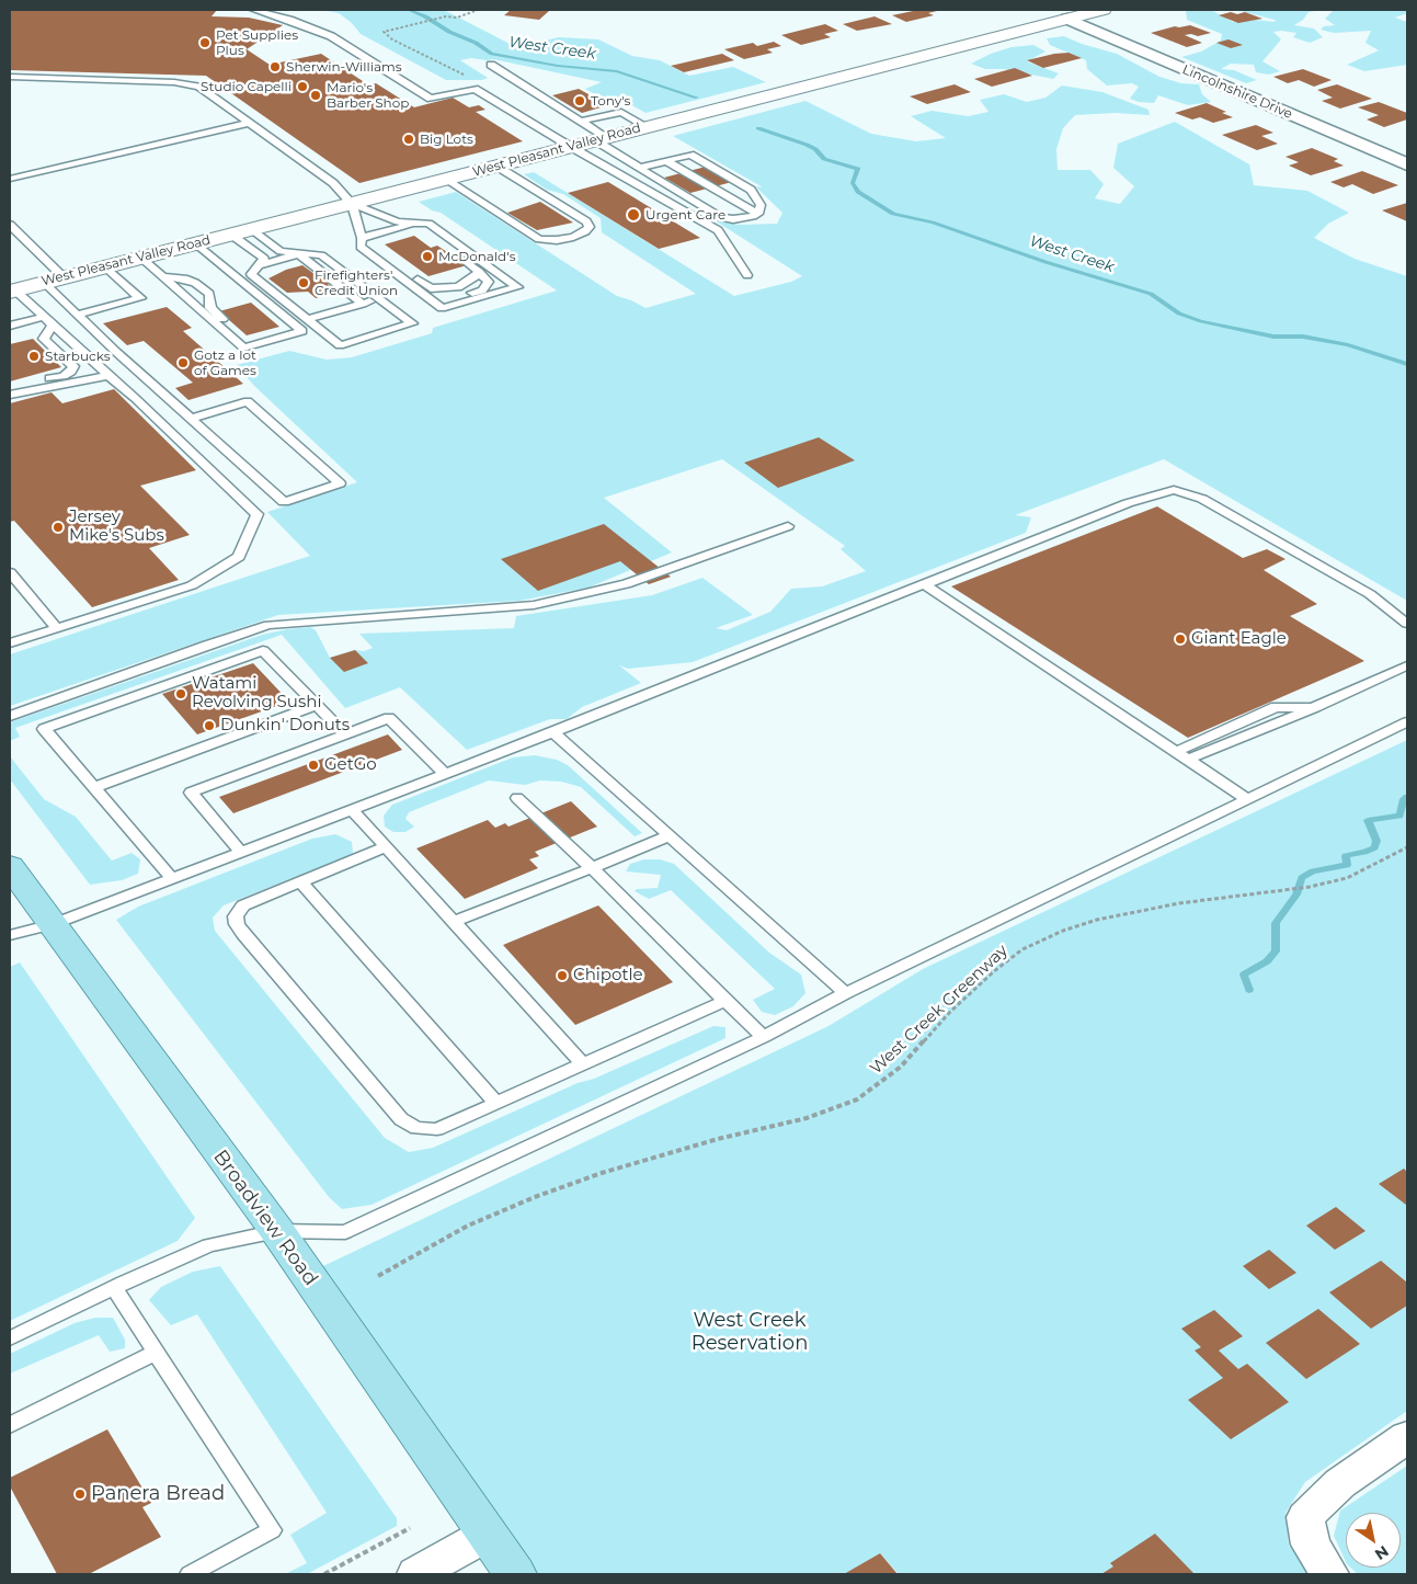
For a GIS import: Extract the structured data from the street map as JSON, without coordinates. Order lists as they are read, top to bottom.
{
  "streets": {
    "main road": ["West Pleasant Valley Road", "Broadview Road"],
    "street": ["Lincolnshire Drive"],
    "path": ["West Creek Greenway"]
  },
  "crossings": [
    ["Lincolnshire Drive", "West Pleasant Valley Road"]
  ],
  "water": ["West Creek"],
  "parks": ["West Creek Reservation"],
  "places": [
    "Pet Supplies Plus",
    "Sherwin-Williams",
    "Studio Capelli",
    "Mario's Barber Shop",
    "Tony's",
    "Big Lots",
    "Urgent Care",
    "McDonald's",
    "Firefighters' Credit Union",
    "Starbucks",
    "Gotz a lot of Games",
    "Jersey Mike's Subs",
    "Giant Eagle",
    "Watami Revolving Sushi",
    "Dunkin' Donuts",
    "GetGo",
    "Chipotle",
    "Panera Bread"
  ],
  "north": "bottom right"
}
